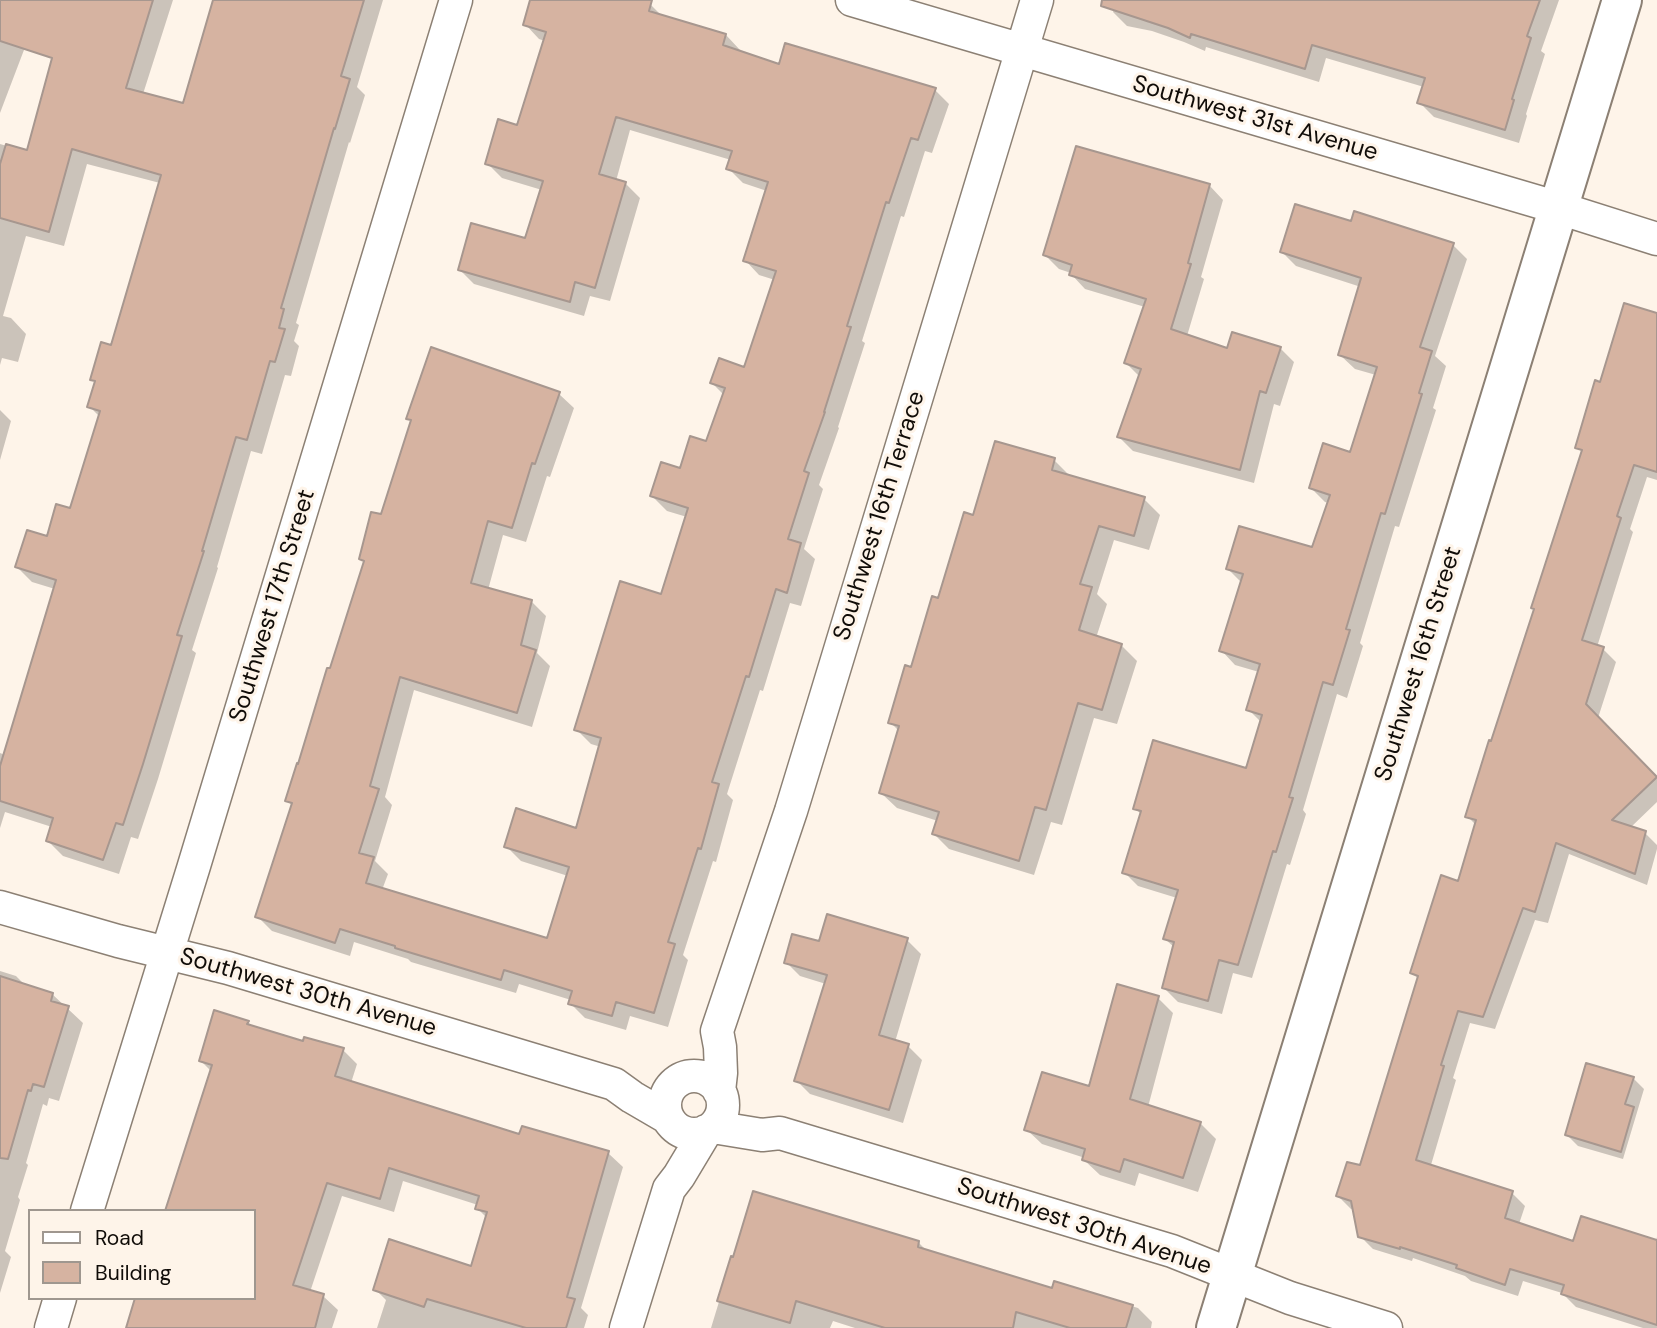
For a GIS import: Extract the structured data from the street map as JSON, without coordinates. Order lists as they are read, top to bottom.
{
  "streets": {
    "street": [
      "Southwest 31st Avenue",
      "Southwest 16th Terrace",
      "Southwest 17th Street",
      "Southwest 16th Street",
      "Southwest 30th Avenue"
    ]
  },
  "crossings": [
    ["Southwest 31st Avenue", "Southwest 16th Terrace"],
    ["Southwest 31st Avenue", "Southwest 16th Street"],
    ["Southwest 16th Terrace", "Southwest 30th Avenue"],
    ["Southwest 17th Street", "Southwest 30th Avenue"],
    ["Southwest 16th Street", "Southwest 30th Avenue"]
  ],
  "legend": ["Road", "Building"]
}
